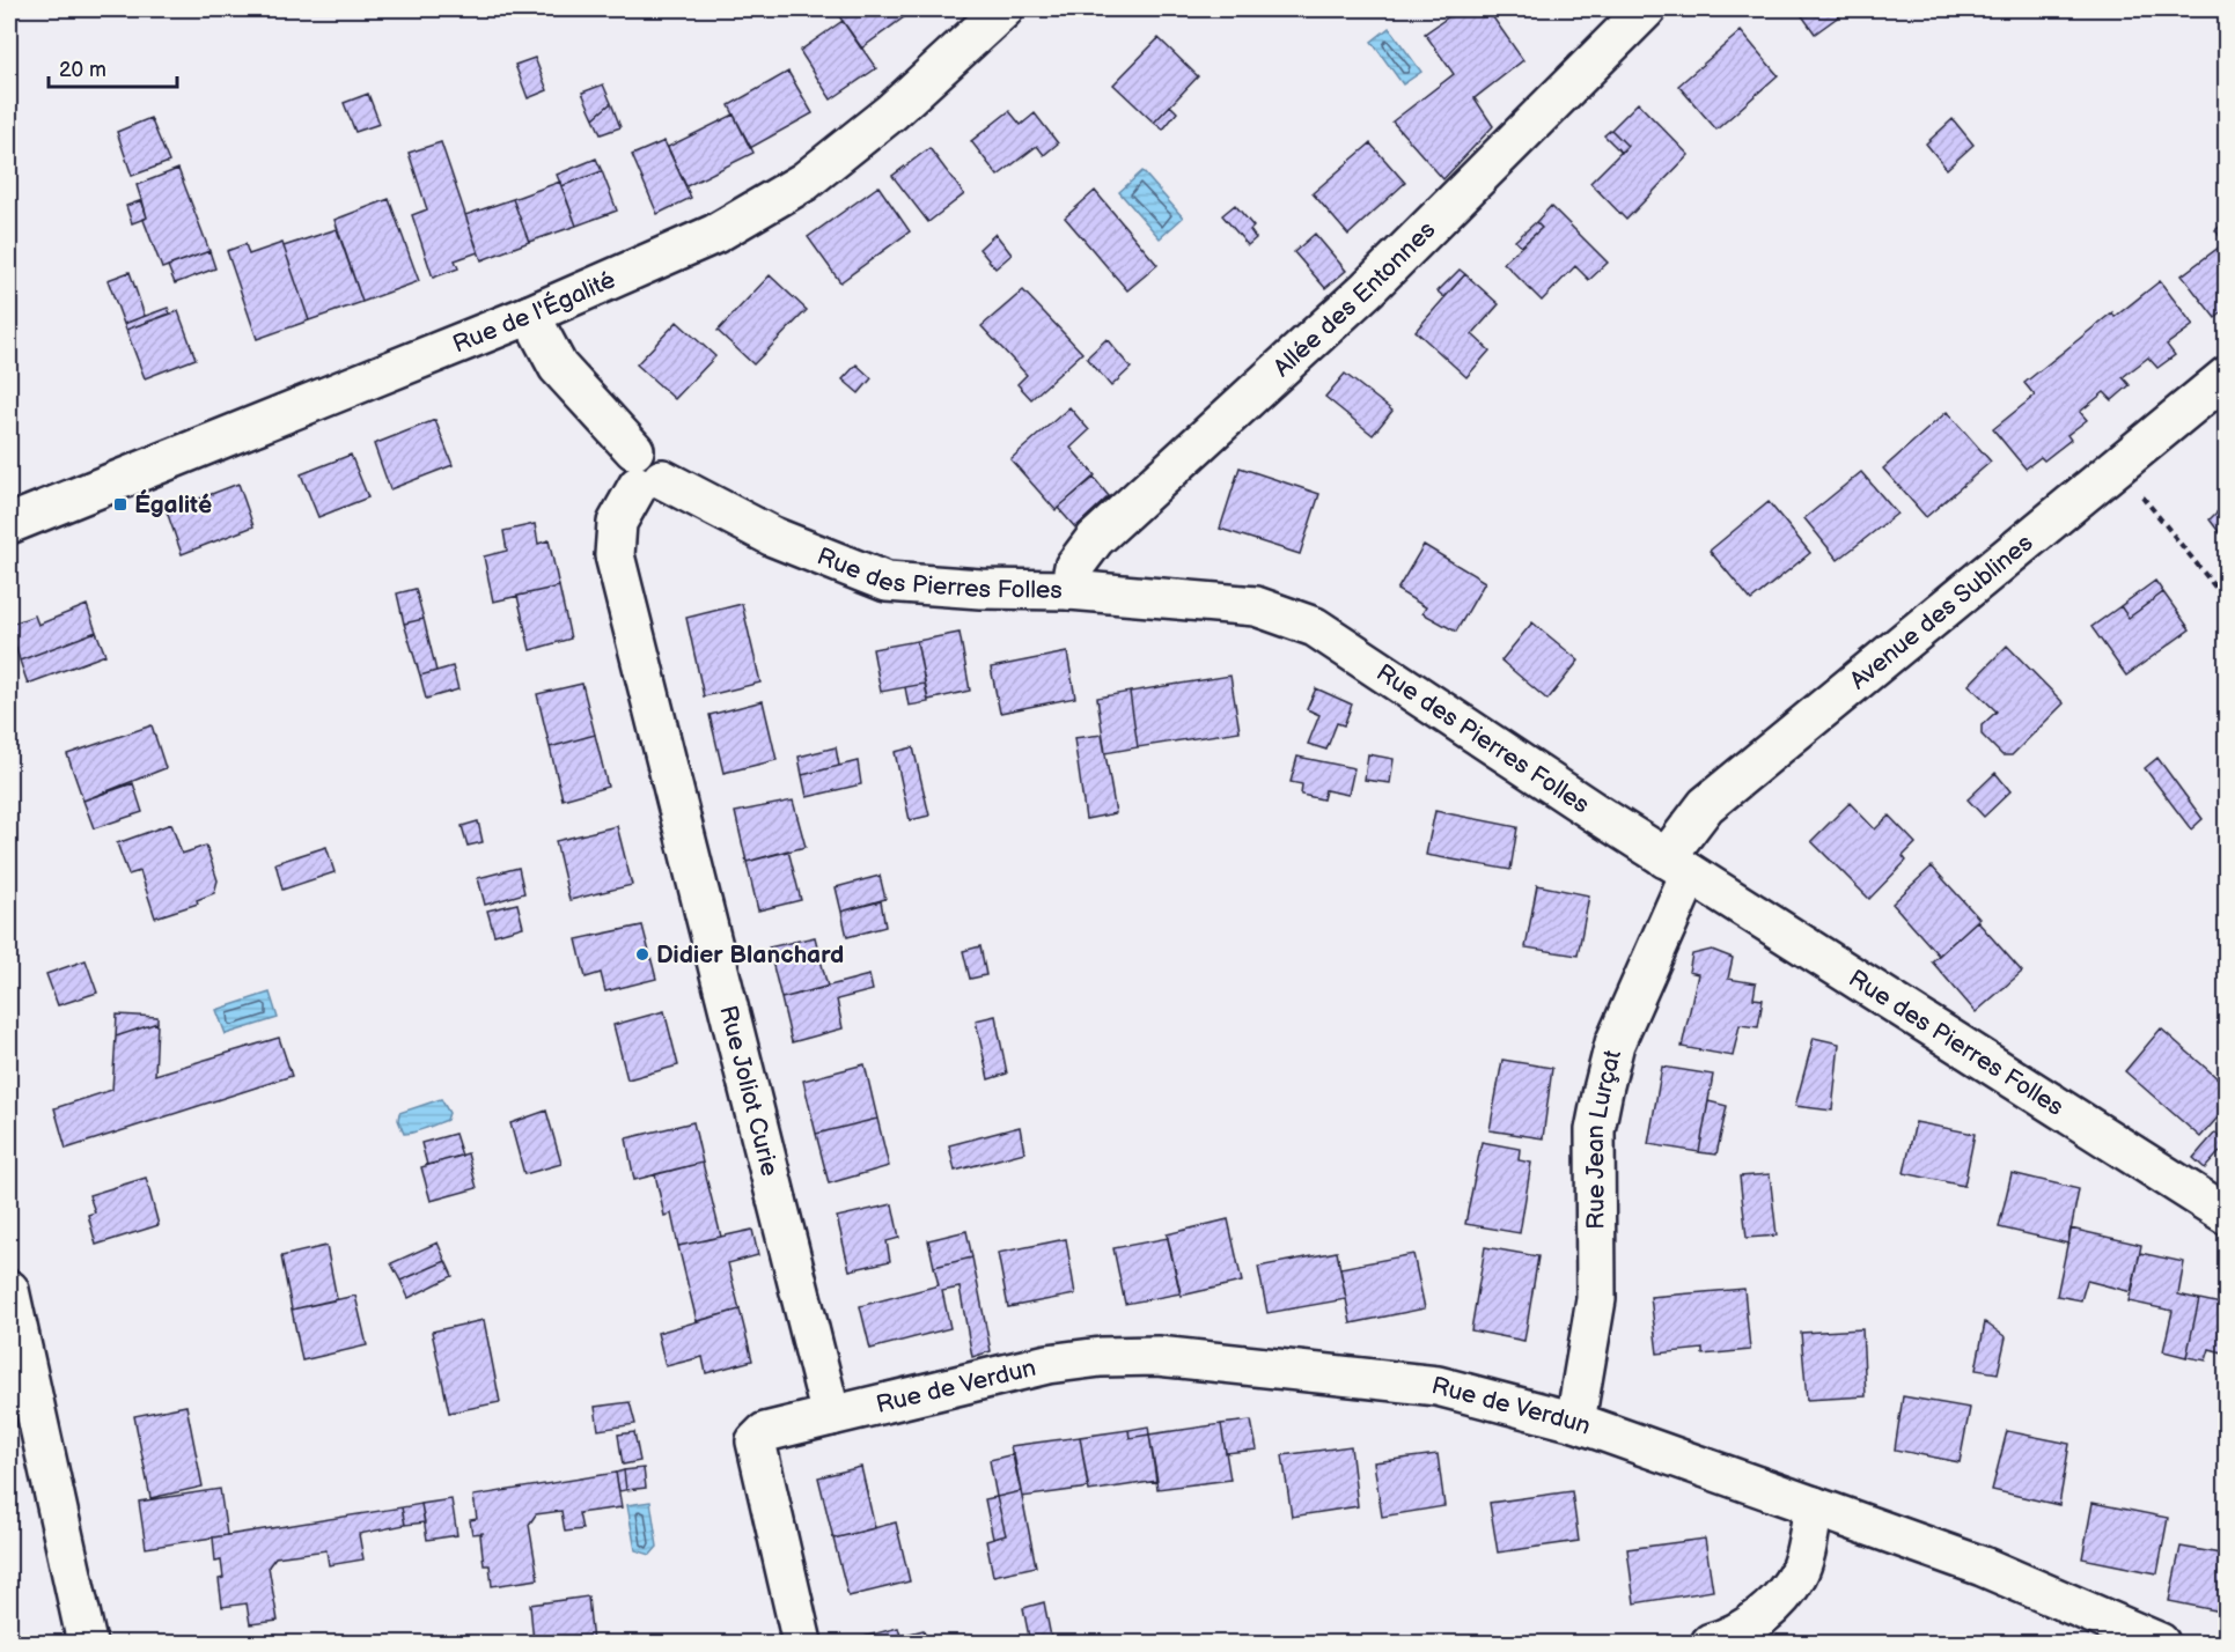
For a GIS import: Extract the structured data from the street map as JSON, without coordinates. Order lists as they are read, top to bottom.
{
  "streets": {
    "street": [
      "Allée des Entonnes",
      "Rue de l'Égalité",
      "Rue des Pierres Folles",
      "Avenue des Sublines",
      "Rue Joliot Curie",
      "Rue Jean Lurçat",
      "Rue de Verdun"
    ]
  },
  "crossings": [
    ["Allée des Entonnes", "Rue des Pierres Folles"],
    ["Rue de l'Égalité", "Rue des Pierres Folles"],
    ["Rue des Pierres Folles", "Avenue des Sublines"],
    ["Rue des Pierres Folles", "Rue Joliot Curie"],
    ["Rue des Pierres Folles", "Rue Jean Lurçat"],
    ["Avenue des Sublines", "Rue Jean Lurçat"],
    ["Rue Joliot Curie", "Rue de Verdun"],
    ["Rue Jean Lurçat", "Rue de Verdun"]
  ],
  "places": {
    "transit": ["Égalité"],
    "other": ["Didier Blanchard"]
  },
  "scale_bar": "20 m"
}
